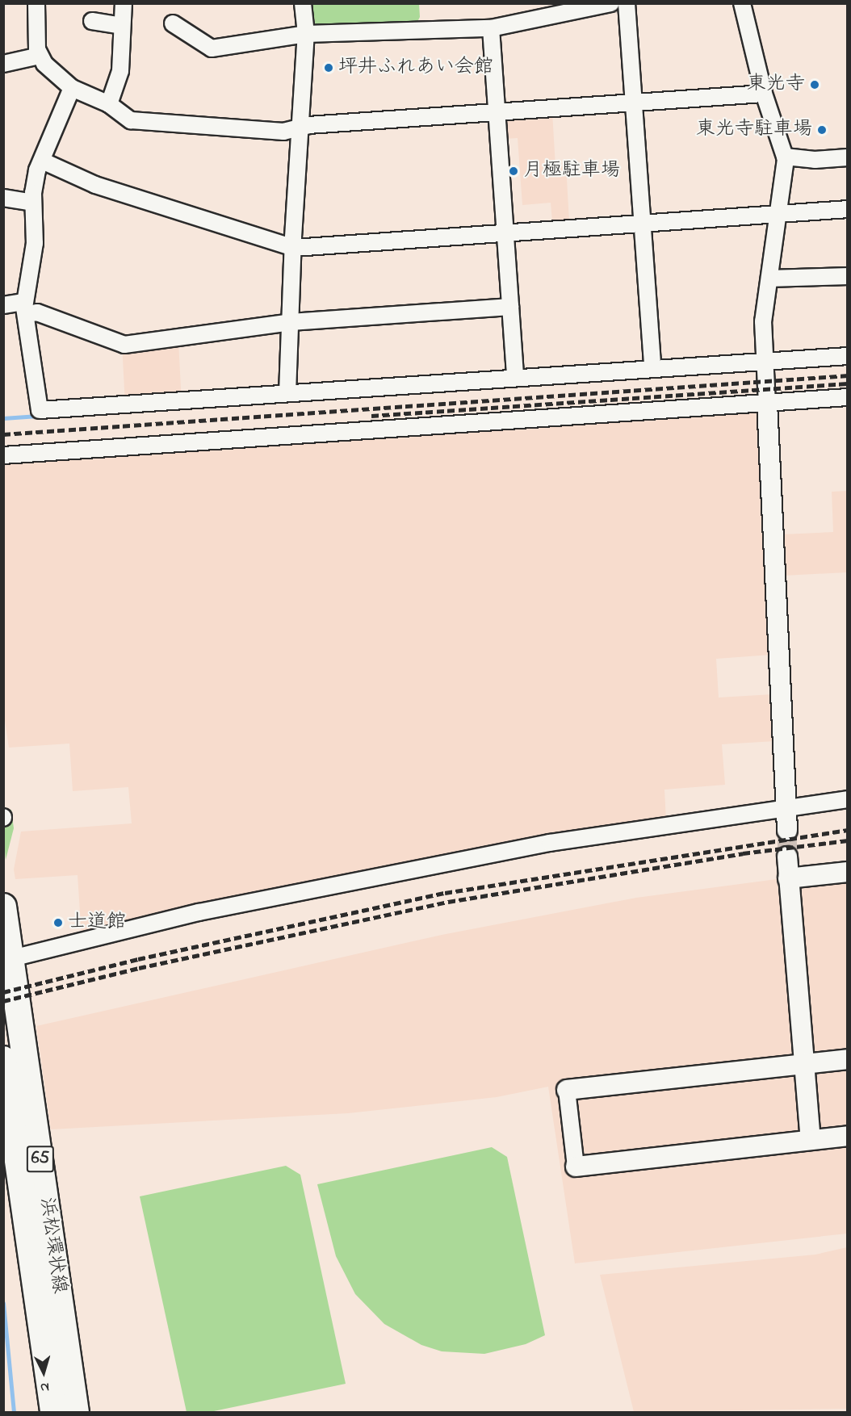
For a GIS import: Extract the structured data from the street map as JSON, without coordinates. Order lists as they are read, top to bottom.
{
  "streets": {
    "main road": ["65", "浜松環状線"]
  },
  "places": [
    "坪井ふれあい会館",
    "東光寺",
    "東光寺駐車場",
    "月極駐車場",
    "士道館"
  ],
  "north": "bottom"
}
